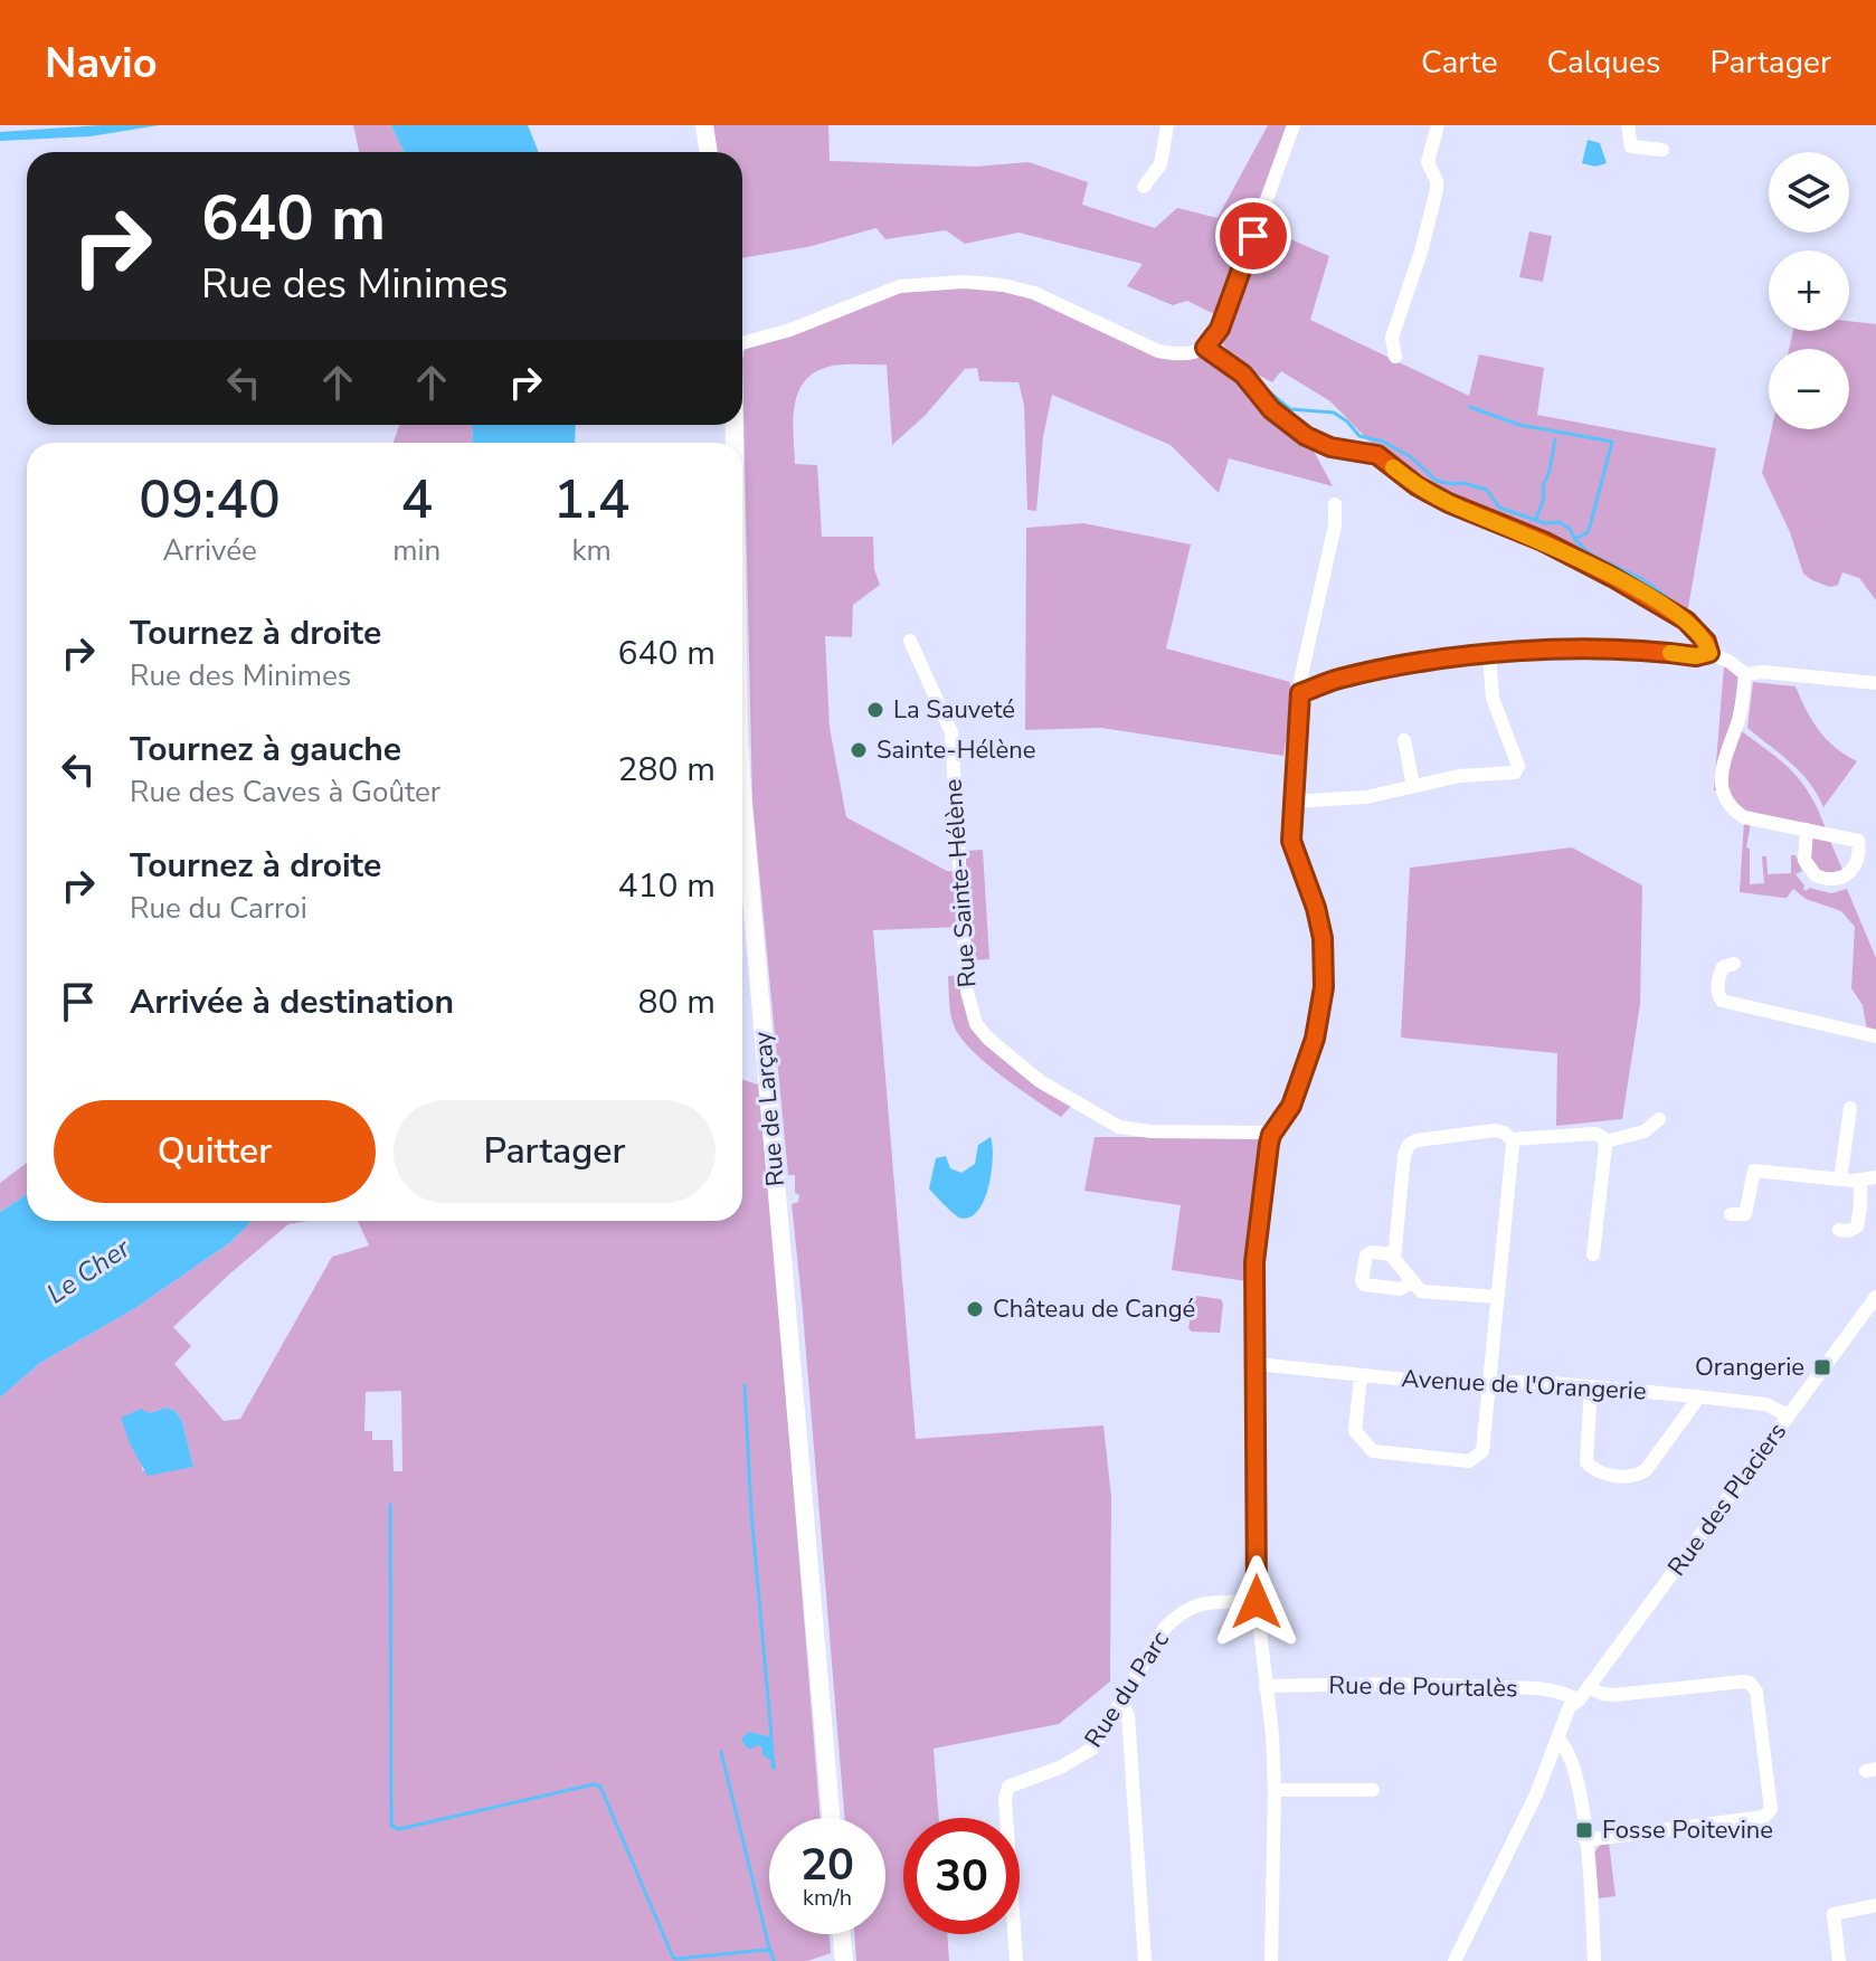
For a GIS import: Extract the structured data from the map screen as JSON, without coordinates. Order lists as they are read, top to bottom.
{
  "streets": {
    "main road": ["Rue de Larçay"],
    "street": [
      "Rue Sainte-Hélène",
      "Avenue de l'Orangerie",
      "Rue des Placiers",
      "Rue de Pourtalès",
      "Rue du Parc"
    ]
  },
  "crossings": [
    ["Avenue de l'Orangerie", "Rue des Placiers"],
    ["Rue des Placiers", "Rue de Pourtalès"]
  ],
  "water": ["Le Cher"],
  "places": {
    "other": ["La Sauveté", "Sainte-Hélène", "Château de Cangé"],
    "transit": ["Orangerie", "Fosse Poitevine"]
  },
  "page": {
    "header": "Navio",
    "nav": ["Carte", "Calques", "Partager"],
    "map_buttons": ["+", "−"],
    "turn": ["640 m", "Rue des Minimes"],
    "eta": [
      "09:40",
      "Arrivée",
      "4",
      "min",
      "1.4",
      "km"
    ],
    "list": [
      {
        "name": "Tournez à droite",
        "note": "Rue des Minimes",
        "value": "640 m"
      },
      {
        "name": "Tournez à gauche",
        "note": "Rue des Caves à Goûter",
        "value": "280 m"
      },
      {
        "name": "Tournez à droite",
        "note": "Rue du Carroi",
        "value": "410 m"
      },
      {
        "name": "Arrivée à destination",
        "value": "80 m"
      }
    ],
    "buttons": ["Quitter", "Partager"],
    "speed": "20 km/h",
    "limit": "30"
  }
}
